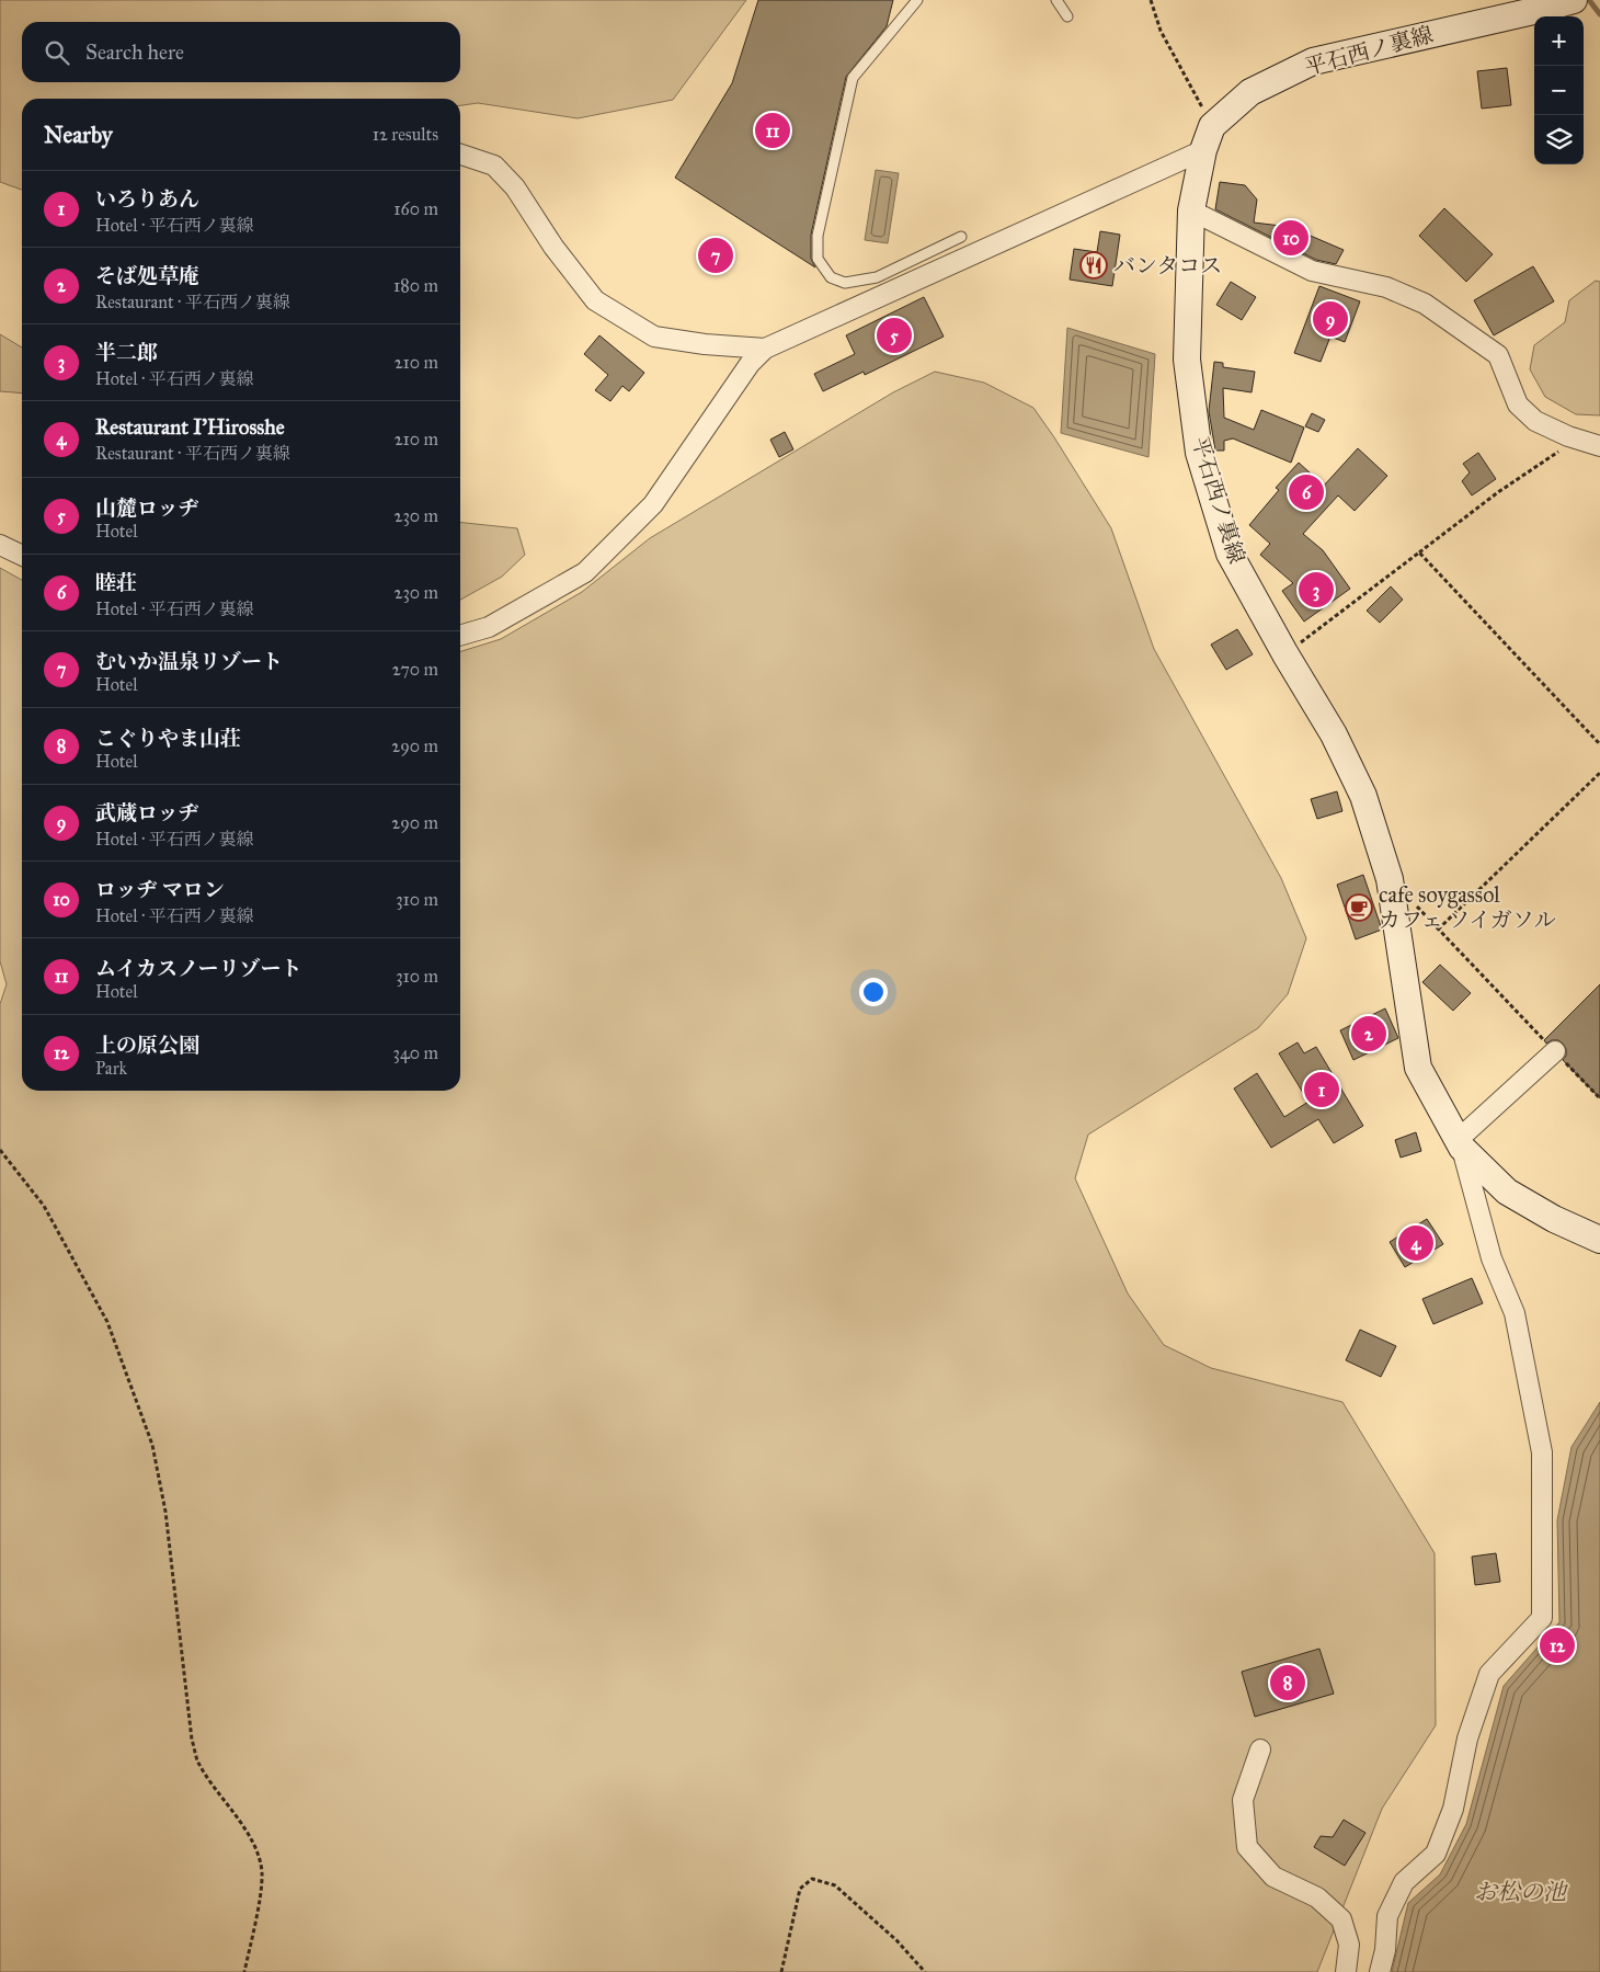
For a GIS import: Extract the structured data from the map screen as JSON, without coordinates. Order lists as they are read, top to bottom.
{
  "streets": {
    "main road": ["平石西ノ裏線"]
  },
  "water": ["お松の池"],
  "places": {
    "restaurant": ["バンタコス"],
    "cafe": ["cafe soygassol カフェ ソイガソル"]
  },
  "page": {
    "map_buttons": ["+", "−"],
    "search": "Search here",
    "heading": ["Nearby", "12 results"],
    "pins": [
      "11",
      "10",
      "7",
      "9",
      "5",
      "6",
      "3",
      "2",
      "1",
      "4",
      "12",
      "8"
    ],
    "list": [
      {
        "mark": "1",
        "name": "いろりあん",
        "note": "Hotel · 平石西ノ裏線",
        "value": "160 m"
      },
      {
        "mark": "2",
        "name": "そば処草庵",
        "note": "Restaurant · 平石西ノ裏線",
        "value": "180 m"
      },
      {
        "mark": "3",
        "name": "半二郎",
        "note": "Hotel · 平石西ノ裏線",
        "value": "210 m"
      },
      {
        "mark": "4",
        "name": "Restaurant I'Hirosshe",
        "note": "Restaurant · 平石西ノ裏線",
        "value": "210 m"
      },
      {
        "mark": "5",
        "name": "山麓ロッヂ",
        "note": "Hotel",
        "value": "230 m"
      },
      {
        "mark": "6",
        "name": "睦荘",
        "note": "Hotel · 平石西ノ裏線",
        "value": "230 m"
      },
      {
        "mark": "7",
        "name": "むいか温泉リゾート",
        "note": "Hotel",
        "value": "270 m"
      },
      {
        "mark": "8",
        "name": "こぐりやま山荘",
        "note": "Hotel",
        "value": "290 m"
      },
      {
        "mark": "9",
        "name": "武蔵ロッヂ",
        "note": "Hotel · 平石西ノ裏線",
        "value": "290 m"
      },
      {
        "mark": "10",
        "name": "ロッヂ マロン",
        "note": "Hotel · 平石西ノ裏線",
        "value": "310 m"
      },
      {
        "mark": "11",
        "name": "ムイカスノーリゾート",
        "note": "Hotel",
        "value": "310 m"
      },
      {
        "mark": "12",
        "name": "上の原公園",
        "note": "Park",
        "value": "340 m"
      }
    ]
  }
}
